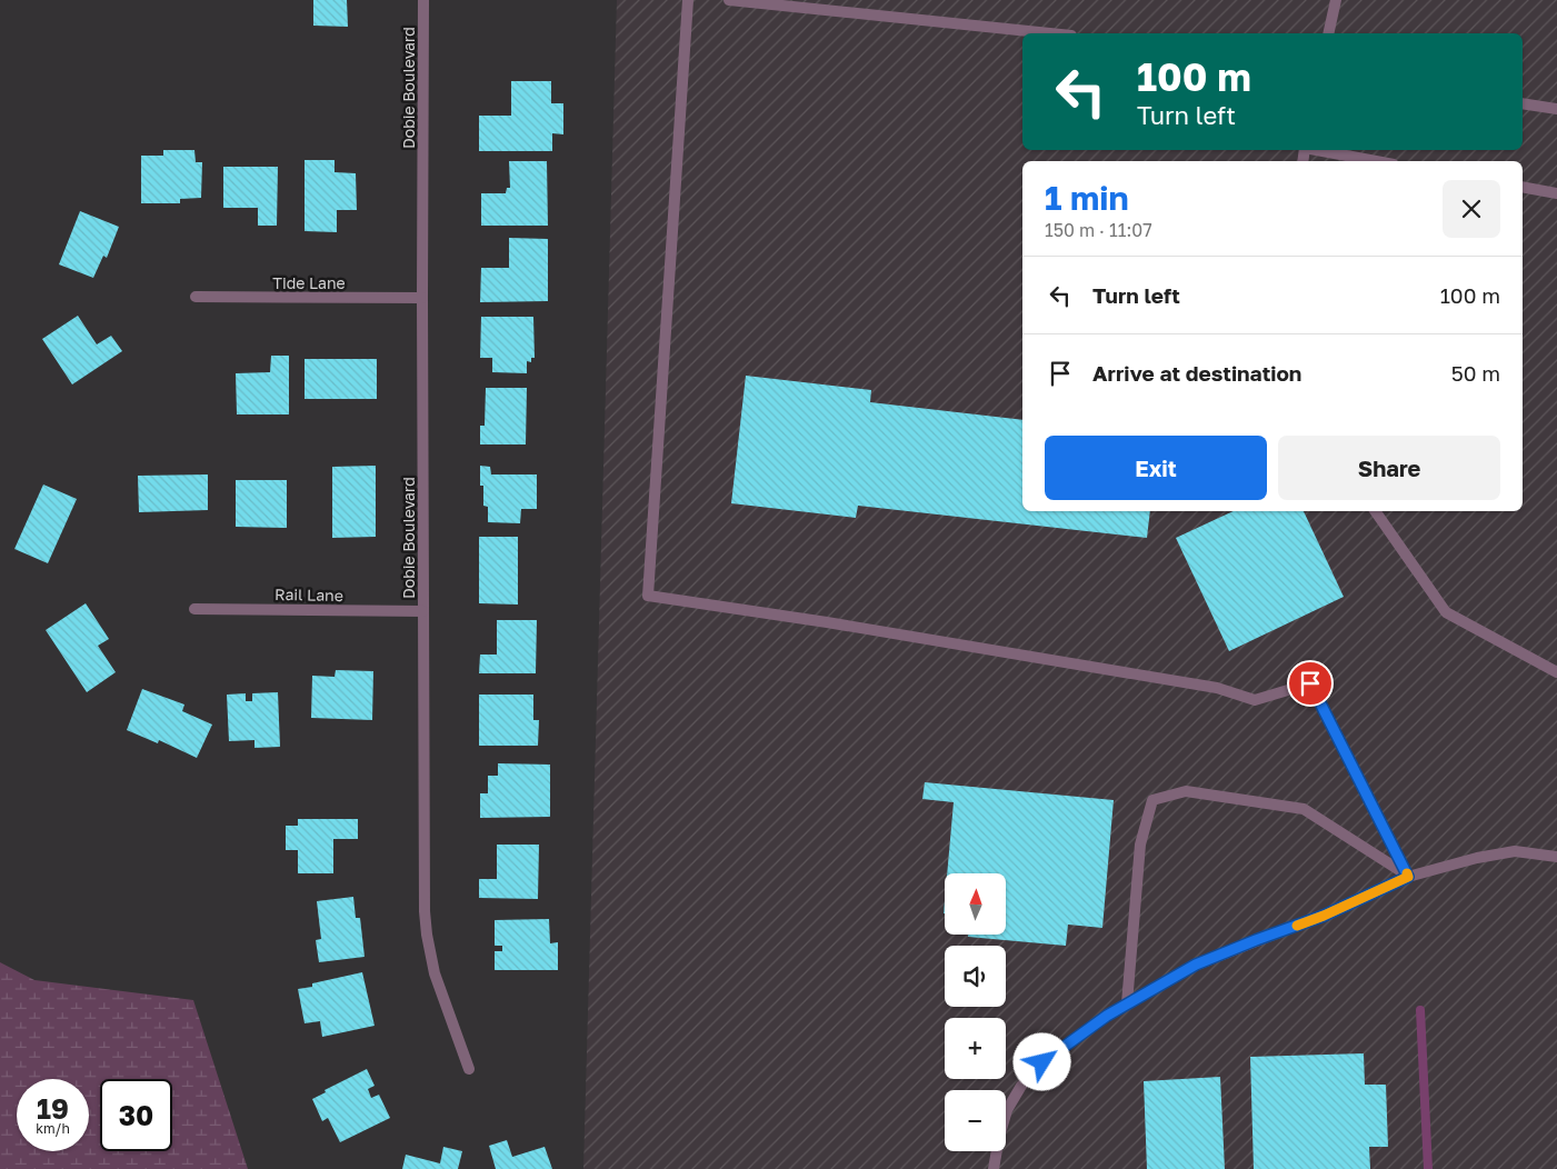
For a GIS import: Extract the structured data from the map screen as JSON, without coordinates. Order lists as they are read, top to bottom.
{
  "streets": {
    "street": ["Dobie Boulevard", "Tide Lane", "Rail Lane"]
  },
  "crossings": [
    ["Dobie Boulevard", "Tide Lane"],
    ["Dobie Boulevard", "Rail Lane"]
  ],
  "north": "top",
  "page": {
    "turn": ["100 m", "Turn left"],
    "heading": ["1 min", "150 m · 11:07"],
    "list": [
      {
        "name": "Turn left",
        "value": "100 m"
      },
      {
        "name": "Arrive at destination",
        "value": "50 m"
      }
    ],
    "buttons": ["Exit", "Share"],
    "map_buttons": ["+", "−"],
    "speed": "19 km/h",
    "limit": "30"
  }
}
